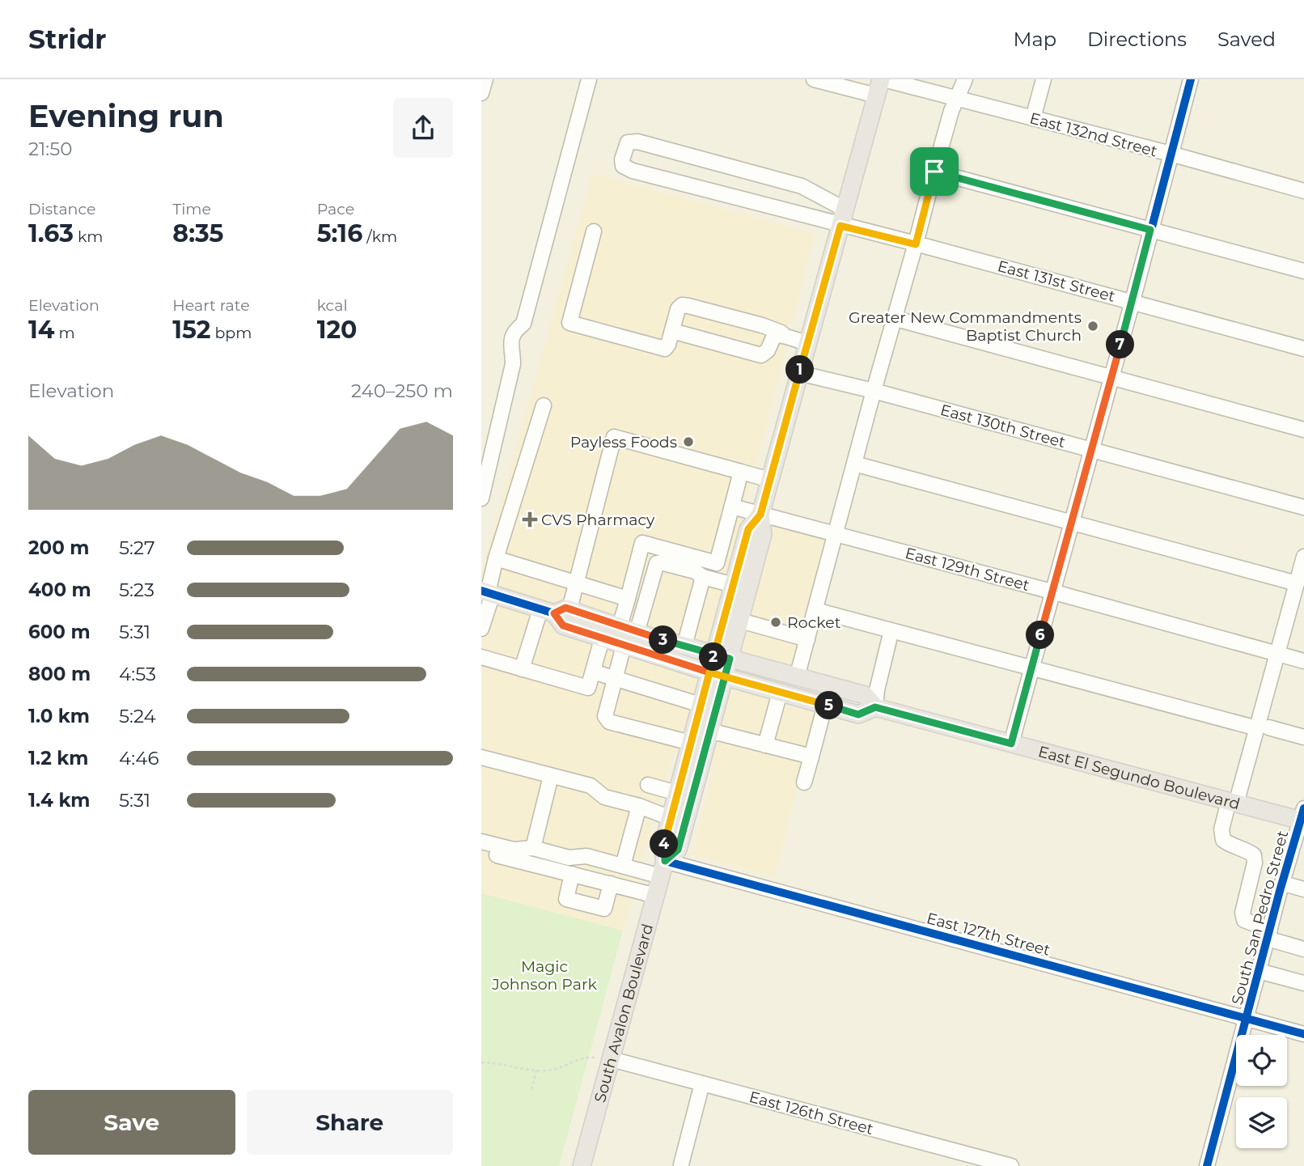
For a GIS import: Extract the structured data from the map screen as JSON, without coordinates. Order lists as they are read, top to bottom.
{
  "streets": {
    "main road": ["East El Segundo Boulevard", "South Avalon Boulevard"],
    "street": [
      "East 132nd Street",
      "East 131st Street",
      "East 130th Street",
      "East 129th Street",
      "South San Pedro Street",
      "East 127th Street",
      "East 126th Street"
    ]
  },
  "crossings": [
    ["East 132nd Street", "South Avalon Boulevard"],
    ["East 131st Street", "South Avalon Boulevard"],
    ["East 130th Street", "South Avalon Boulevard"],
    ["East 129th Street", "South Avalon Boulevard"],
    ["East El Segundo Boulevard", "South San Pedro Street"],
    ["East El Segundo Boulevard", "South Avalon Boulevard"],
    ["South San Pedro Street", "East 127th Street"],
    ["East 127th Street", "South Avalon Boulevard"],
    ["South Avalon Boulevard", "East 126th Street"]
  ],
  "parks": ["Magic Johnson Park"],
  "places": {
    "other": ["Greater New Commandments Baptist Church", "Payless Foods", "Rocket"],
    "health": ["CVS Pharmacy"]
  },
  "page": {
    "header": "Stridr",
    "nav": ["Map", "Directions", "Saved"],
    "heading": ["Evening run", "21:50"],
    "stats": [
      ["Distance", "1.63 km"],
      ["Time", "8:35"],
      ["Pace", "5:16 /km"],
      ["Elevation", "14 m"],
      ["Heart rate", "152 bpm"],
      ["kcal", "120"]
    ],
    "pins": [
      "7",
      "1",
      "6",
      "3",
      "2",
      "5",
      "4"
    ],
    "chart": ["Elevation", "240–250 m"],
    "list": [
      {
        "name": "200 m",
        "note": "5:27"
      },
      {
        "name": "400 m",
        "note": "5:23"
      },
      {
        "name": "600 m",
        "note": "5:31"
      },
      {
        "name": "800 m",
        "note": "4:53"
      },
      {
        "name": "1.0 km",
        "note": "5:24"
      },
      {
        "name": "1.2 km",
        "note": "4:46"
      },
      {
        "name": "1.4 km",
        "note": "5:31"
      }
    ],
    "buttons": ["Save", "Share"]
  }
}
